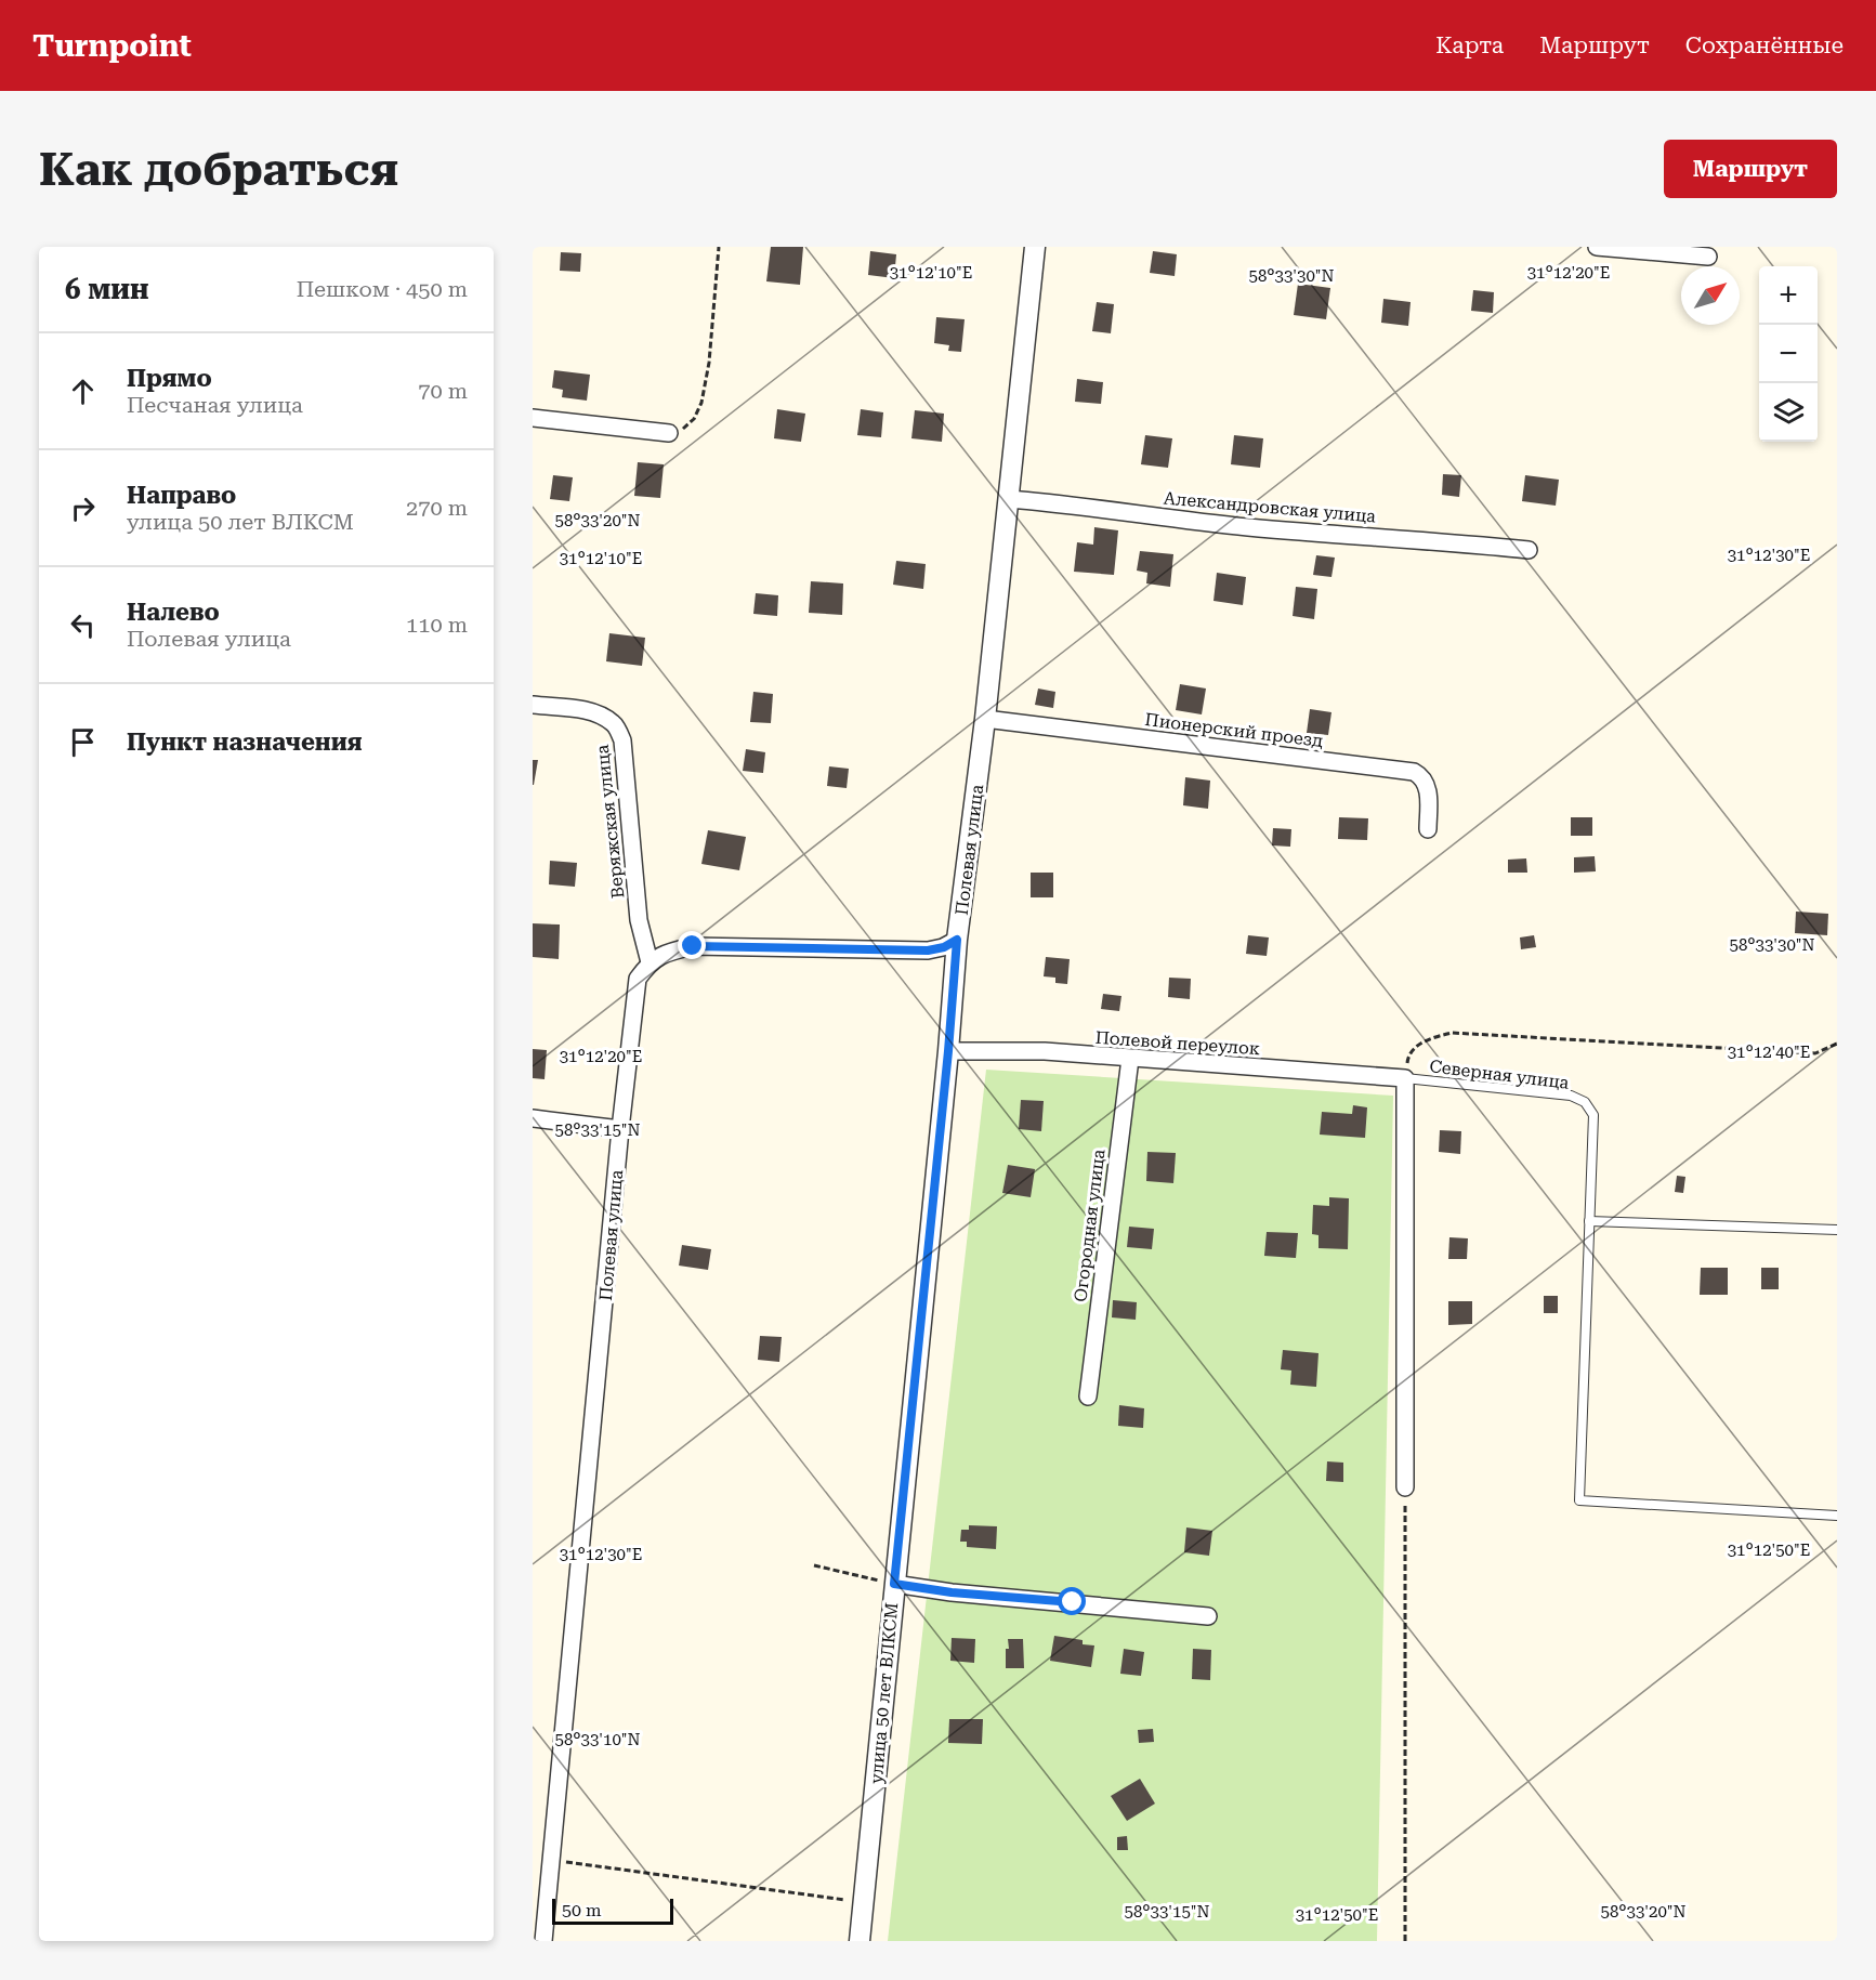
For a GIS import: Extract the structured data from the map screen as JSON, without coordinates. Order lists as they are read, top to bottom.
{
  "streets": {
    "street": [
      "Александровская улица",
      "Пионерский проезд",
      "Веряжская улица",
      "Полевая улица",
      "Полевой переулок",
      "Огородная улица",
      "улица 50 лет ВЛКСМ"
    ],
    "lane": ["Северная улица"]
  },
  "crossings": [
    ["Александровская улица", "Полевая улица"],
    ["Пионерский проезд", "Полевая улица"],
    ["Веряжская улица", "Полевая улица"],
    ["Полевая улица", "улица 50 лет ВЛКСМ"],
    ["Полевой переулок", "Северная улица"],
    ["Полевой переулок", "Огородная улица"],
    ["Полевой переулок", "улица 50 лет ВЛКСМ"]
  ],
  "scale_bar": "50 m",
  "north": "top right",
  "page": {
    "header": "Turnpoint",
    "nav": ["Карта", "Маршрут", "Сохранённые"],
    "buttons": "Маршрут",
    "title": "Как добраться",
    "heading": ["6 мин", "Пешком · 450 m"],
    "map_buttons": ["+", "−"],
    "list": [
      ["Прямо", "Песчаная улица", "70 m"],
      ["Направо", "улица 50 лет ВЛКСМ", "270 m"],
      ["Налево", "Полевая улица", "110 m"],
      "Пункт назначения"
    ],
    "scale": "50 m"
  },
  "coordinates": [
    "31°12'10\"E",
    "31°12'20\"E",
    "58°33'30\"N",
    "58°33'20\"N",
    "31°12'30\"E",
    "31°12'40\"E",
    "58°33'15\"N",
    "31°12'50\"E",
    "58°33'10\"N"
  ]
}
